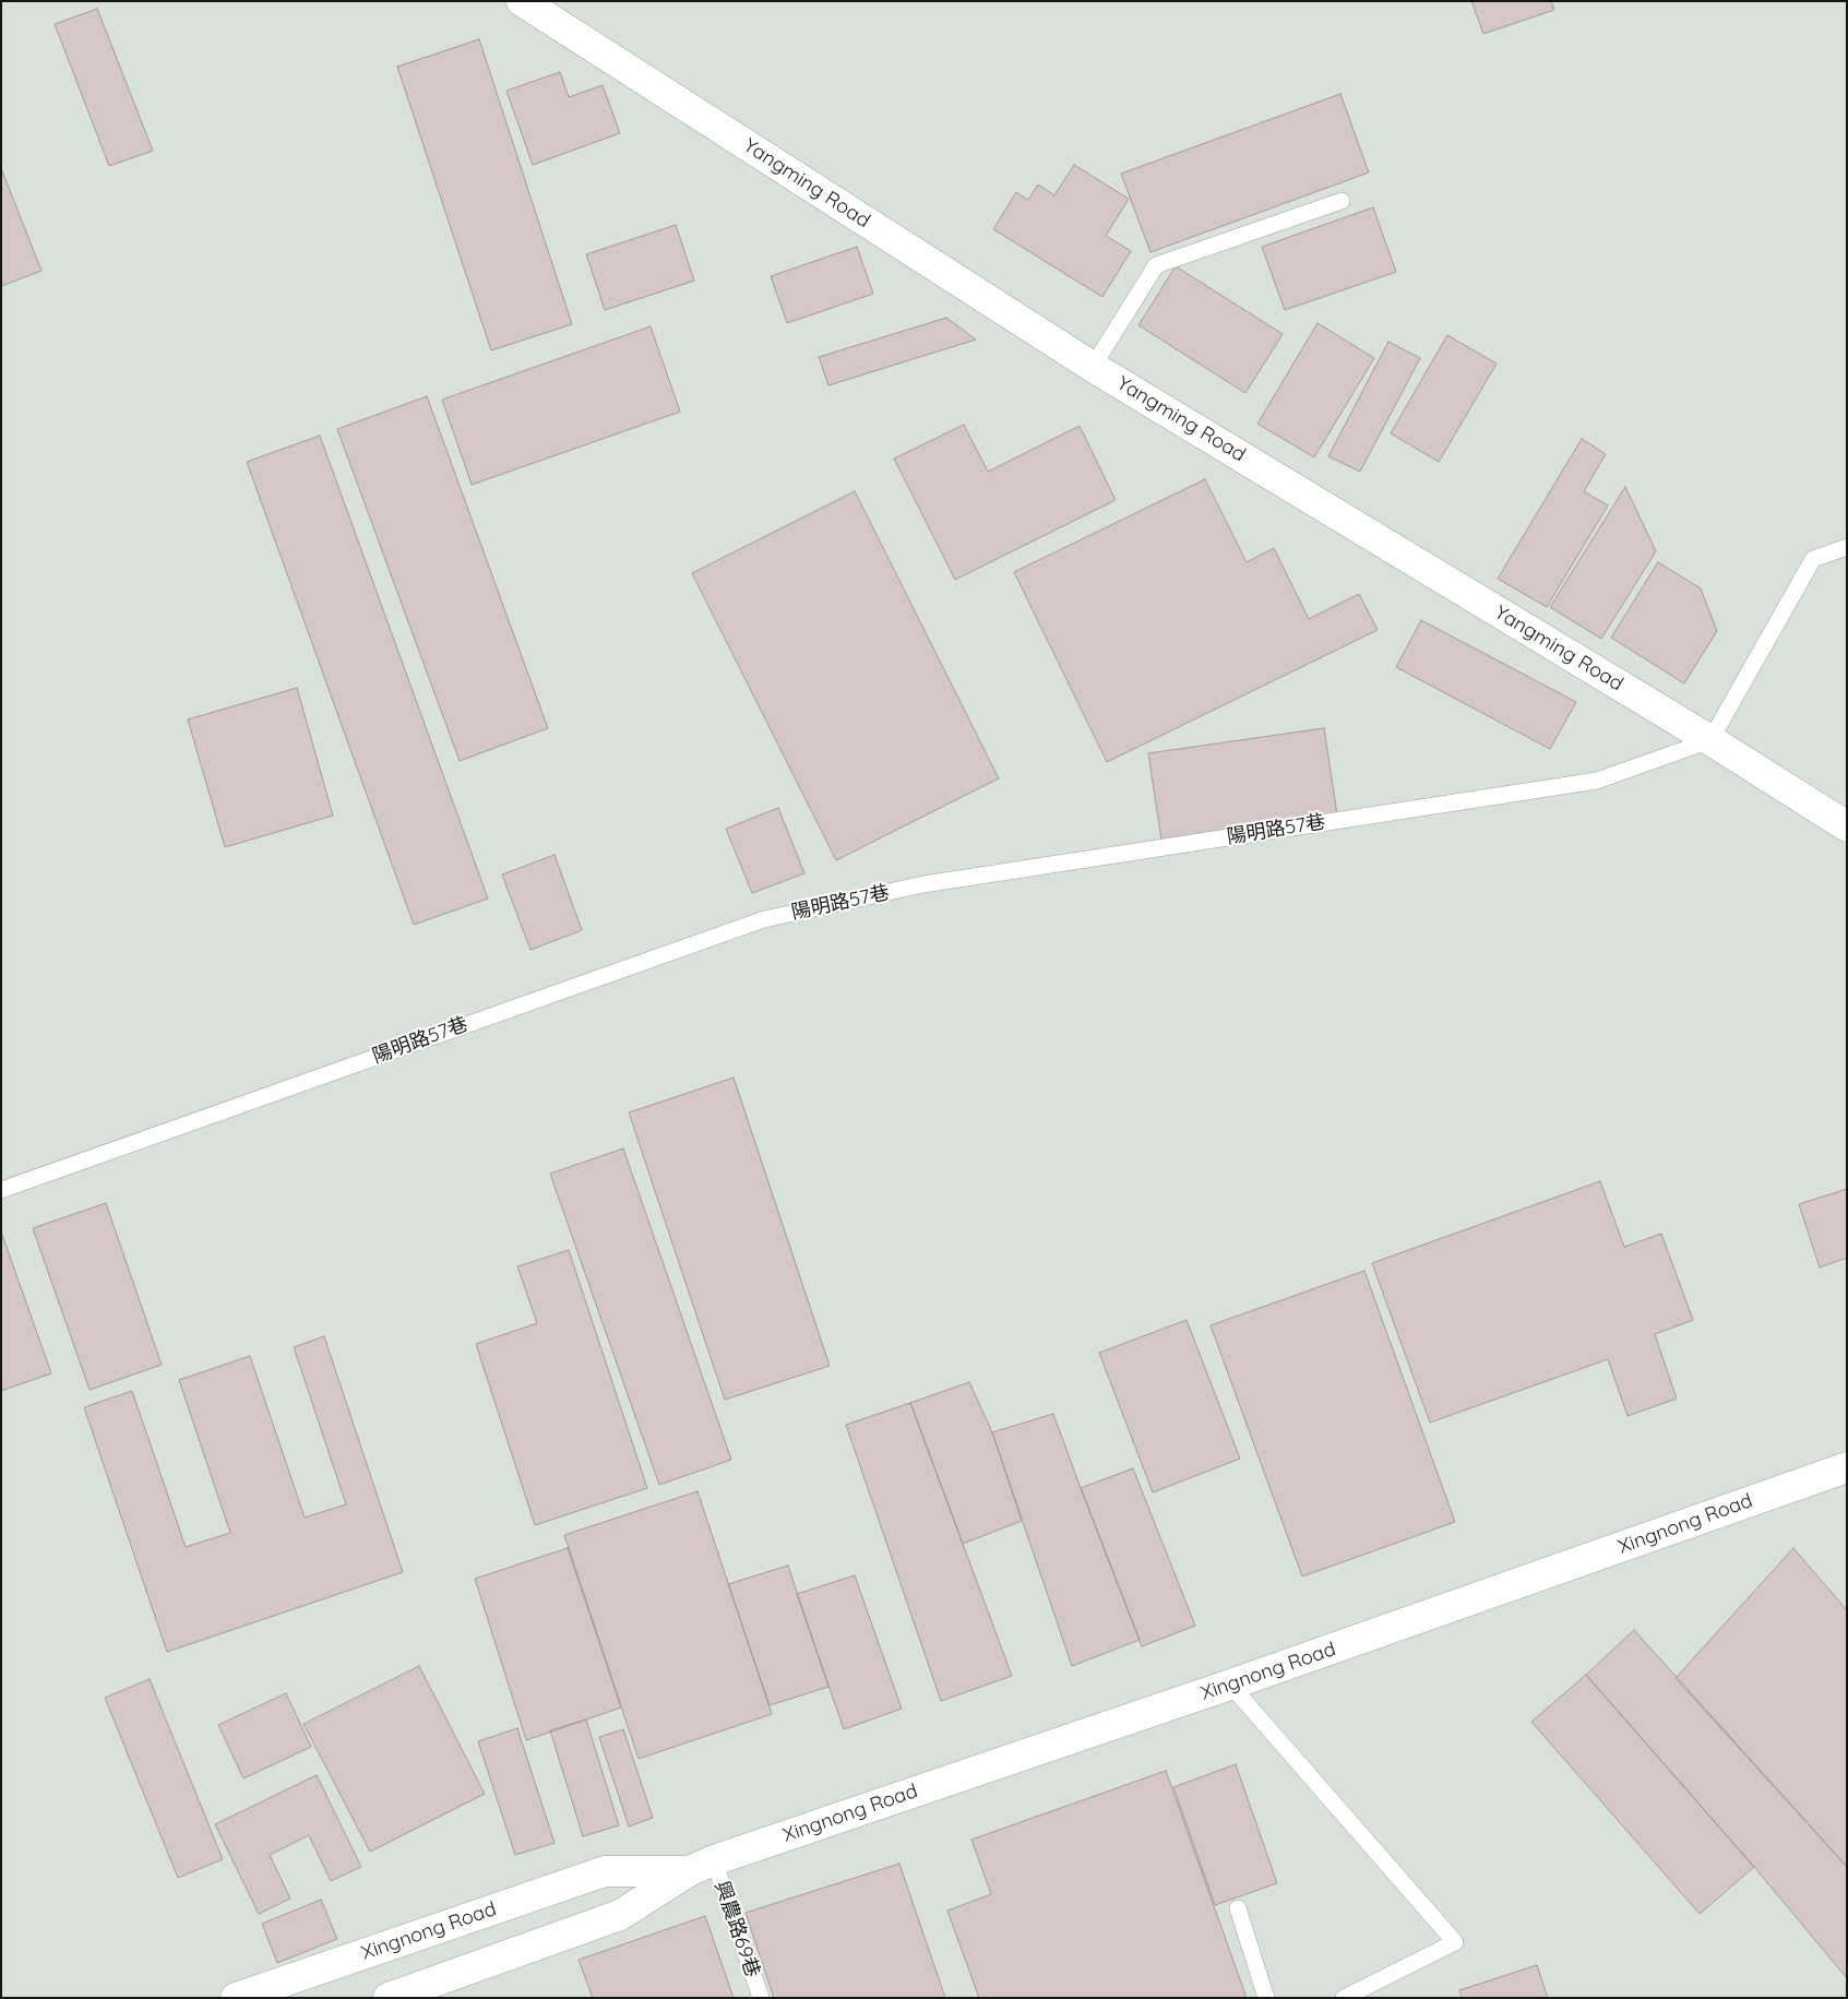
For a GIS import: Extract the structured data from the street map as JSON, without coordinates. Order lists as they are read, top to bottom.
{
  "streets": {
    "main road": ["Yangming Road", "Xingnong Road"],
    "lane": ["陽明路57巷", "興農路69巷"]
  },
  "crossings": [
    ["Yangming Road", "陽明路57巷"],
    ["Xingnong Road", "興農路69巷"]
  ]
}
